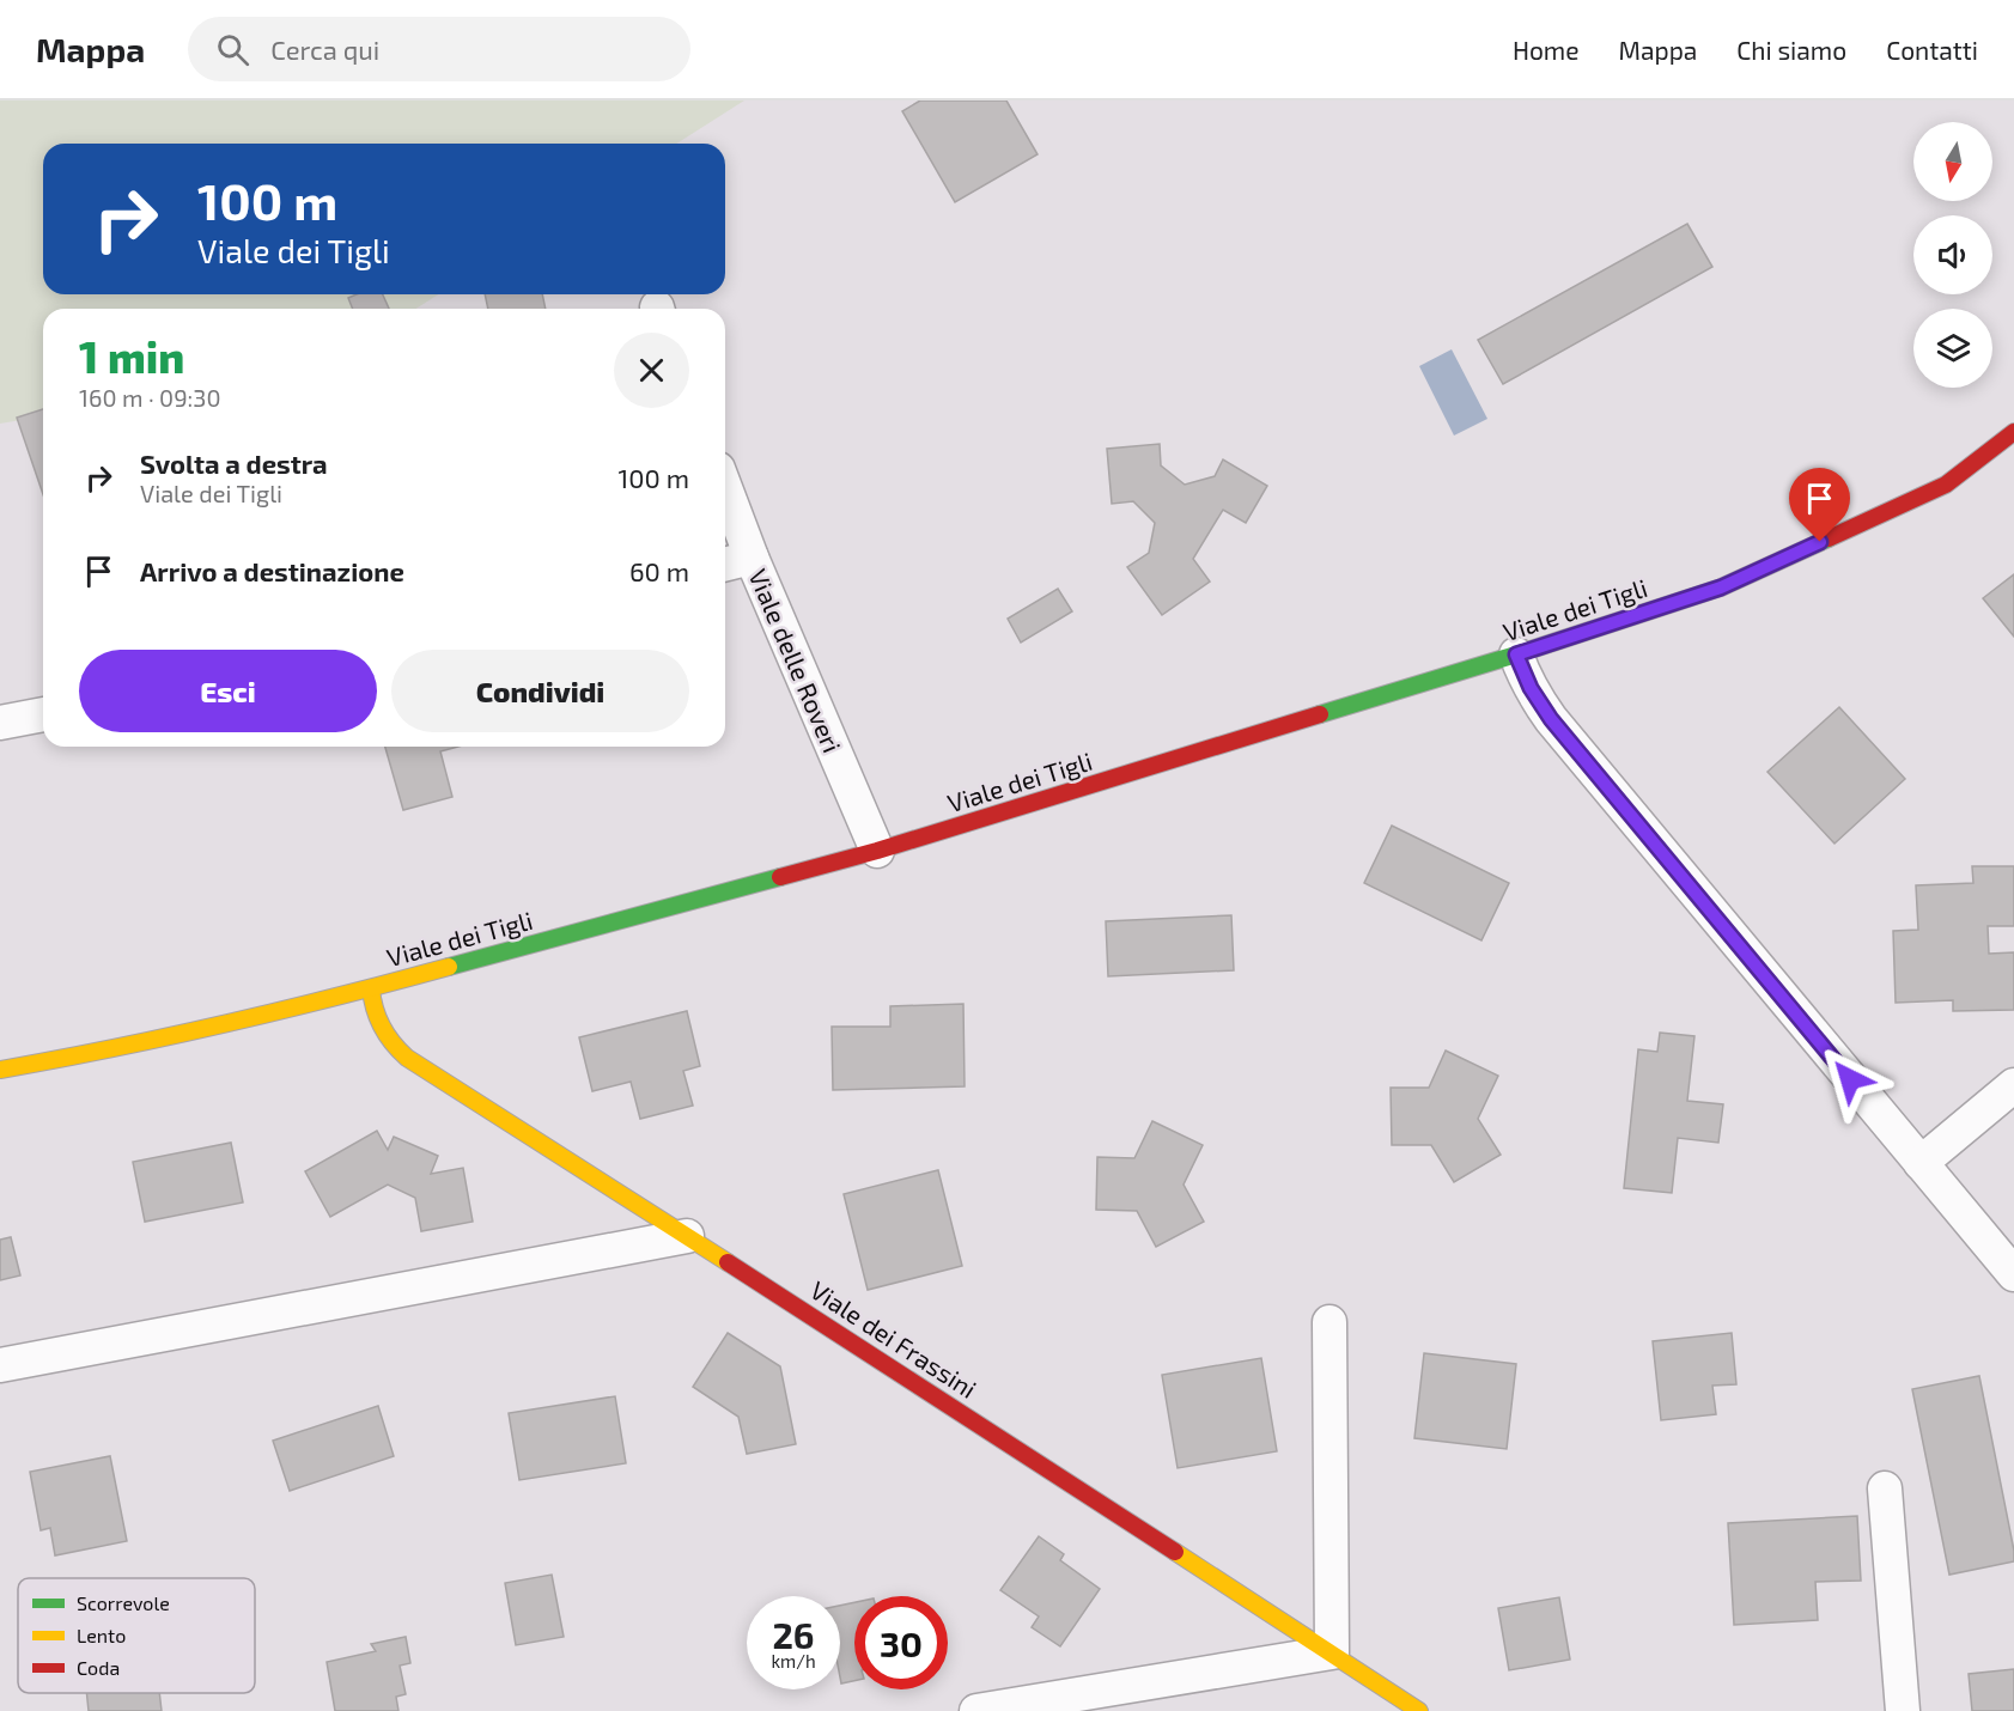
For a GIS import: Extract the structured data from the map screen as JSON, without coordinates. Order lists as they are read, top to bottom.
{
  "streets": {
    "street": ["Viale dei Tigli", "Viale delle Roveri", "Viale dei Frassini"]
  },
  "crossings": [
    ["Viale dei Tigli", "Viale delle Roveri"],
    ["Viale dei Tigli", "Viale dei Frassini"]
  ],
  "legend": ["Scorrevole", "Lento", "Coda"],
  "north": "bottom",
  "page": {
    "header": "Mappa",
    "search": "Cerca qui",
    "nav": [
      "Home",
      "Mappa",
      "Chi siamo",
      "Contatti"
    ],
    "turn": ["100 m", "Viale dei Tigli"],
    "heading": ["1 min", "160 m · 09:30"],
    "list": [
      {
        "name": "Svolta a destra",
        "note": "Viale dei Tigli",
        "value": "100 m"
      },
      {
        "name": "Arrivo a destinazione",
        "value": "60 m"
      }
    ],
    "buttons": ["Esci", "Condividi"],
    "speed": "26 km/h",
    "limit": "30"
  }
}
